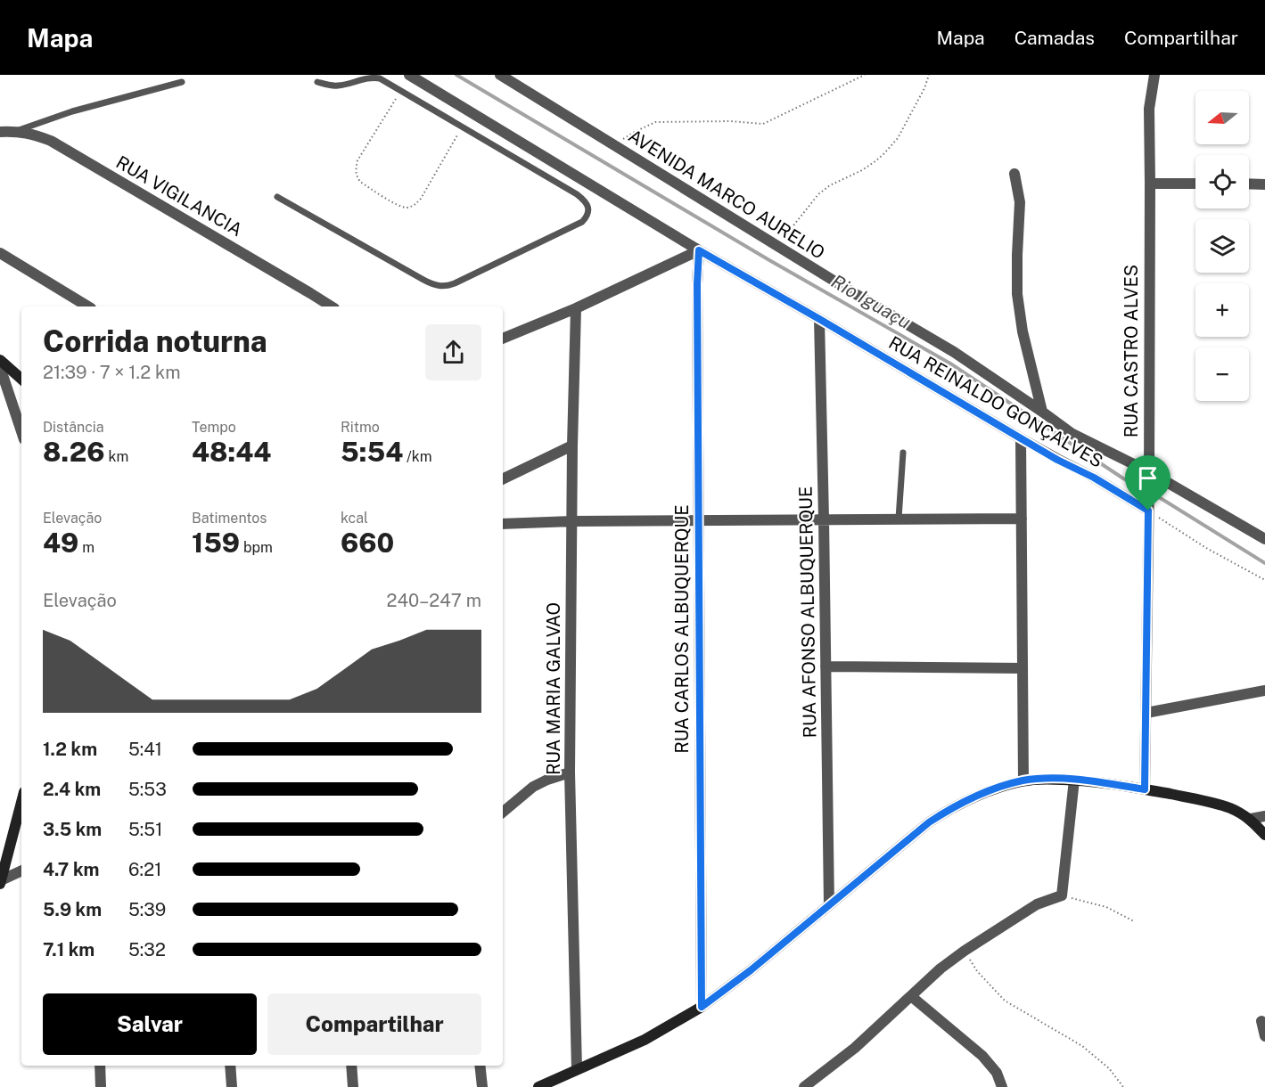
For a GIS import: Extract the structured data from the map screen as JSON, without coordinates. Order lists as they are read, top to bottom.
{
  "streets": {
    "street": [
      "AVENIDA MARCO AURELIO",
      "RUA VIGILANCIA",
      "RUA CASTRO ALVES",
      "RUA REINALDO GONÇALVES",
      "RUA AFONSO ALBUQUERQUE",
      "RUA CARLOS ALBUQUERQUE",
      "RUA MARIA GALVAO"
    ]
  },
  "crossings": [
    ["AVENIDA MARCO AURELIO", "RUA CASTRO ALVES"],
    ["RUA CASTRO ALVES", "RUA REINALDO GONÇALVES"],
    ["RUA REINALDO GONÇALVES", "RUA AFONSO ALBUQUERQUE"],
    ["RUA REINALDO GONÇALVES", "RUA CARLOS ALBUQUERQUE"]
  ],
  "water": ["Rio Iguaçu"],
  "north": "left",
  "page": {
    "header": "Mapa",
    "nav": ["Mapa", "Camadas", "Compartilhar"],
    "map_buttons": ["+", "−"],
    "heading": ["Corrida noturna", "21:39 · 7 × 1.2 km"],
    "stats": [
      ["Distância", "8.26 km"],
      ["Tempo", "48:44"],
      ["Ritmo", "5:54 /km"],
      ["Elevação", "49 m"],
      ["Batimentos", "159 bpm"],
      ["kcal", "660"]
    ],
    "chart": ["Elevação", "240–247 m"],
    "list": [
      {
        "name": "1.2 km",
        "note": "5:41"
      },
      {
        "name": "2.4 km",
        "note": "5:53"
      },
      {
        "name": "3.5 km",
        "note": "5:51"
      },
      {
        "name": "4.7 km",
        "note": "6:21"
      },
      {
        "name": "5.9 km",
        "note": "5:39"
      },
      {
        "name": "7.1 km",
        "note": "5:32"
      }
    ],
    "buttons": ["Salvar", "Compartilhar"]
  }
}
